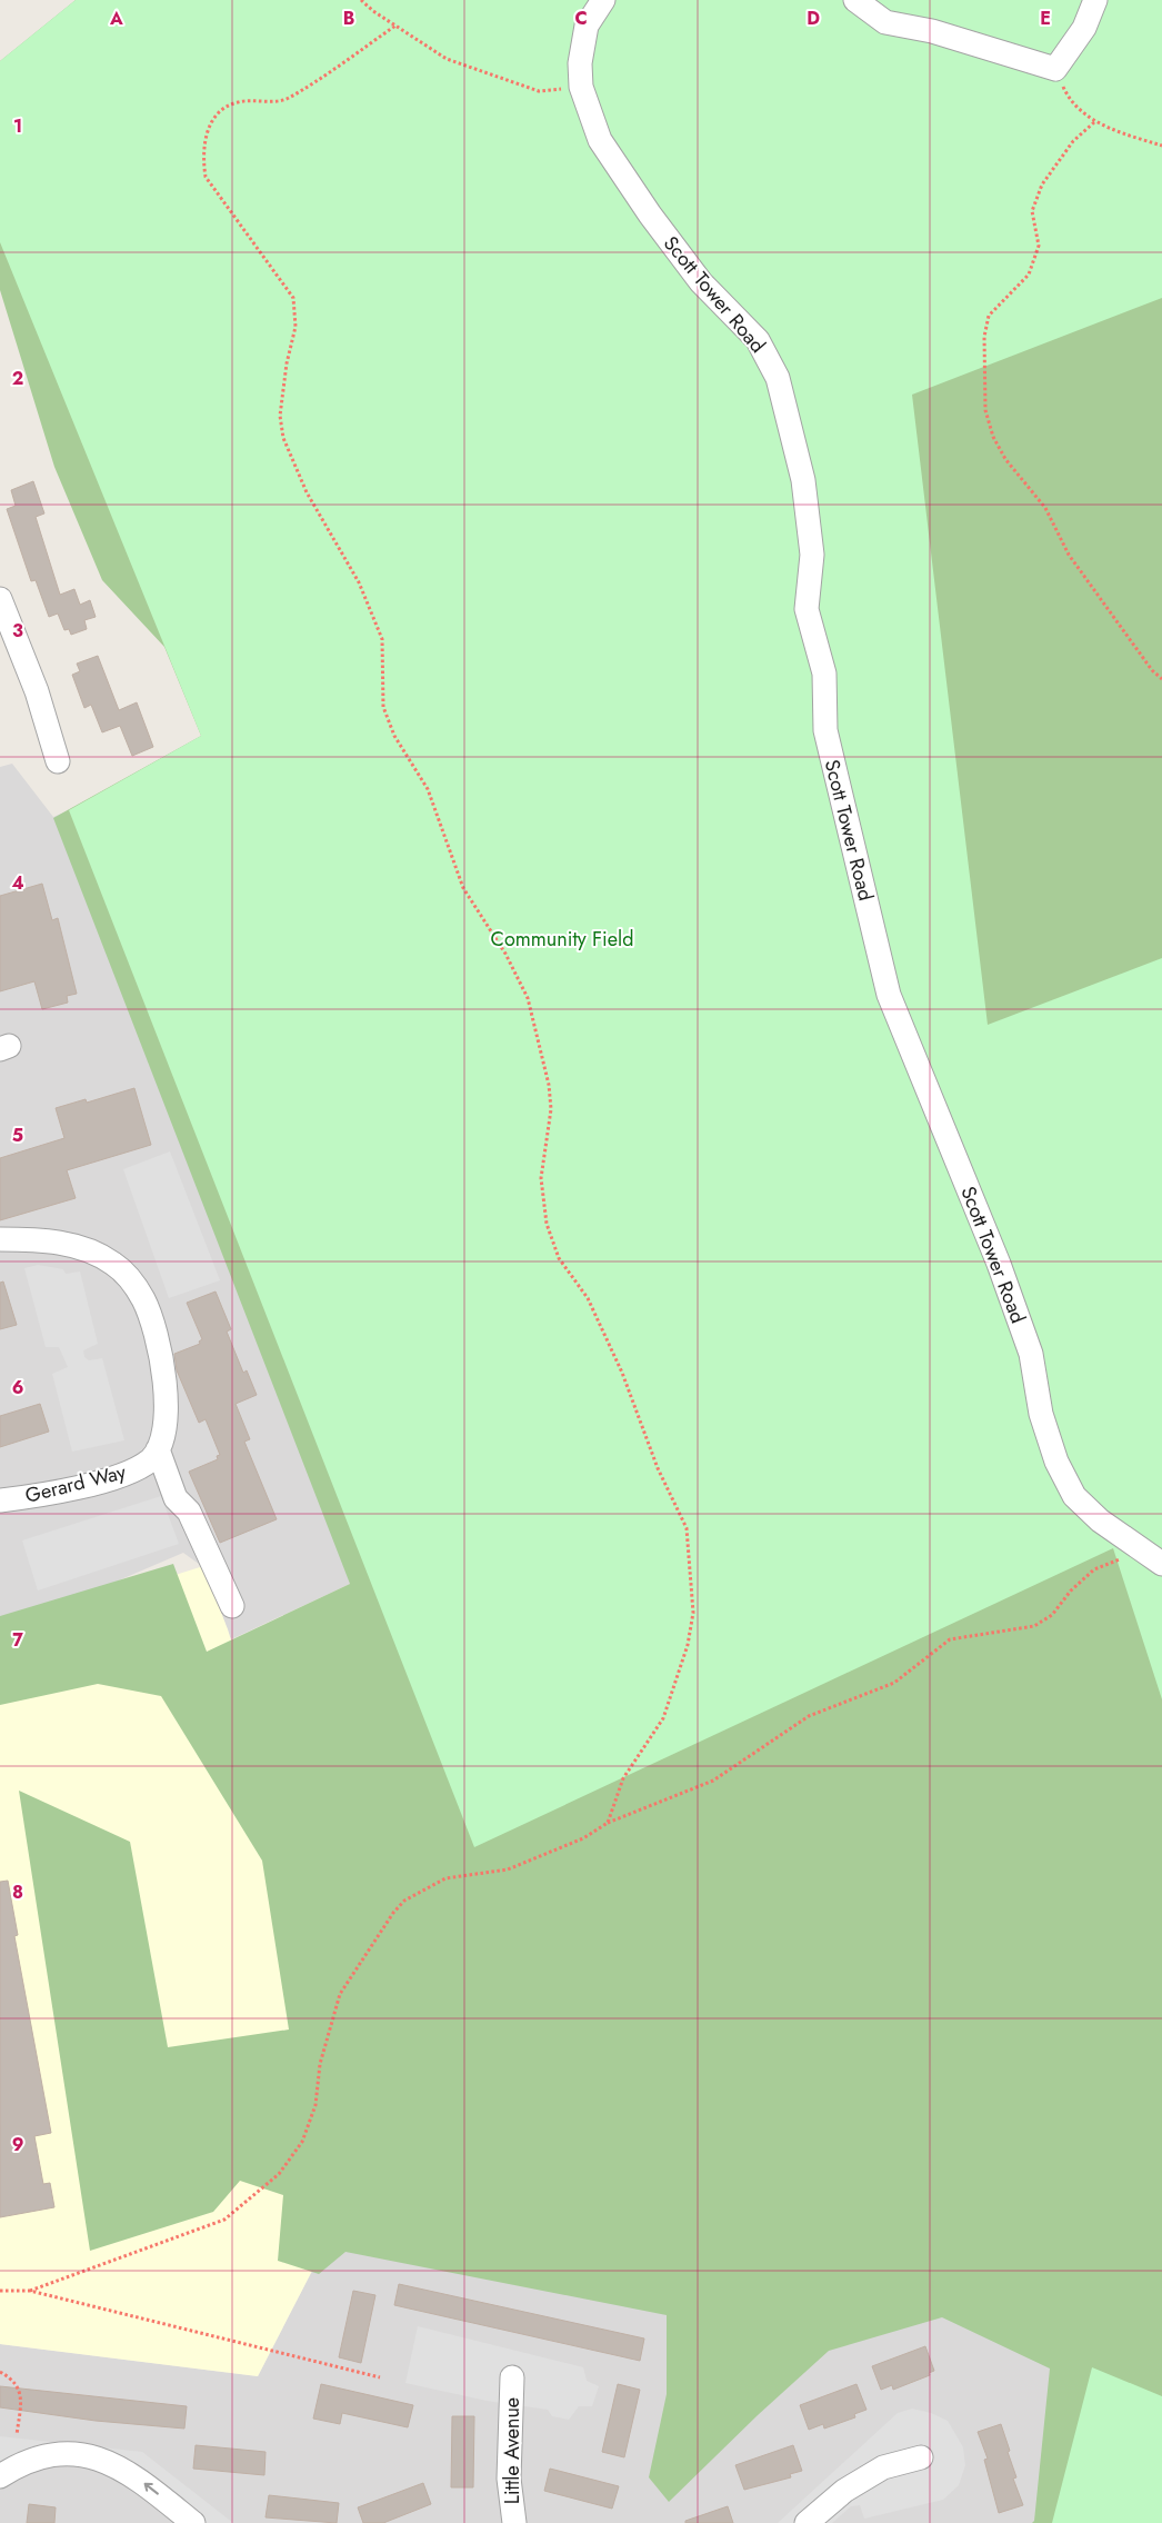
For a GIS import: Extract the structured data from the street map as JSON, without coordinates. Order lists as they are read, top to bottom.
{
  "streets": {
    "street": ["Scott Tower Road", "Gerard Way", "Little Avenue"]
  },
  "parks": ["Community Field"],
  "grid": {
    "columns": [
      "A",
      "B",
      "C",
      "D",
      "E"
    ],
    "rows": [
      "1",
      "2",
      "3",
      "4",
      "5",
      "6",
      "7",
      "8",
      "9"
    ]
  }
}
